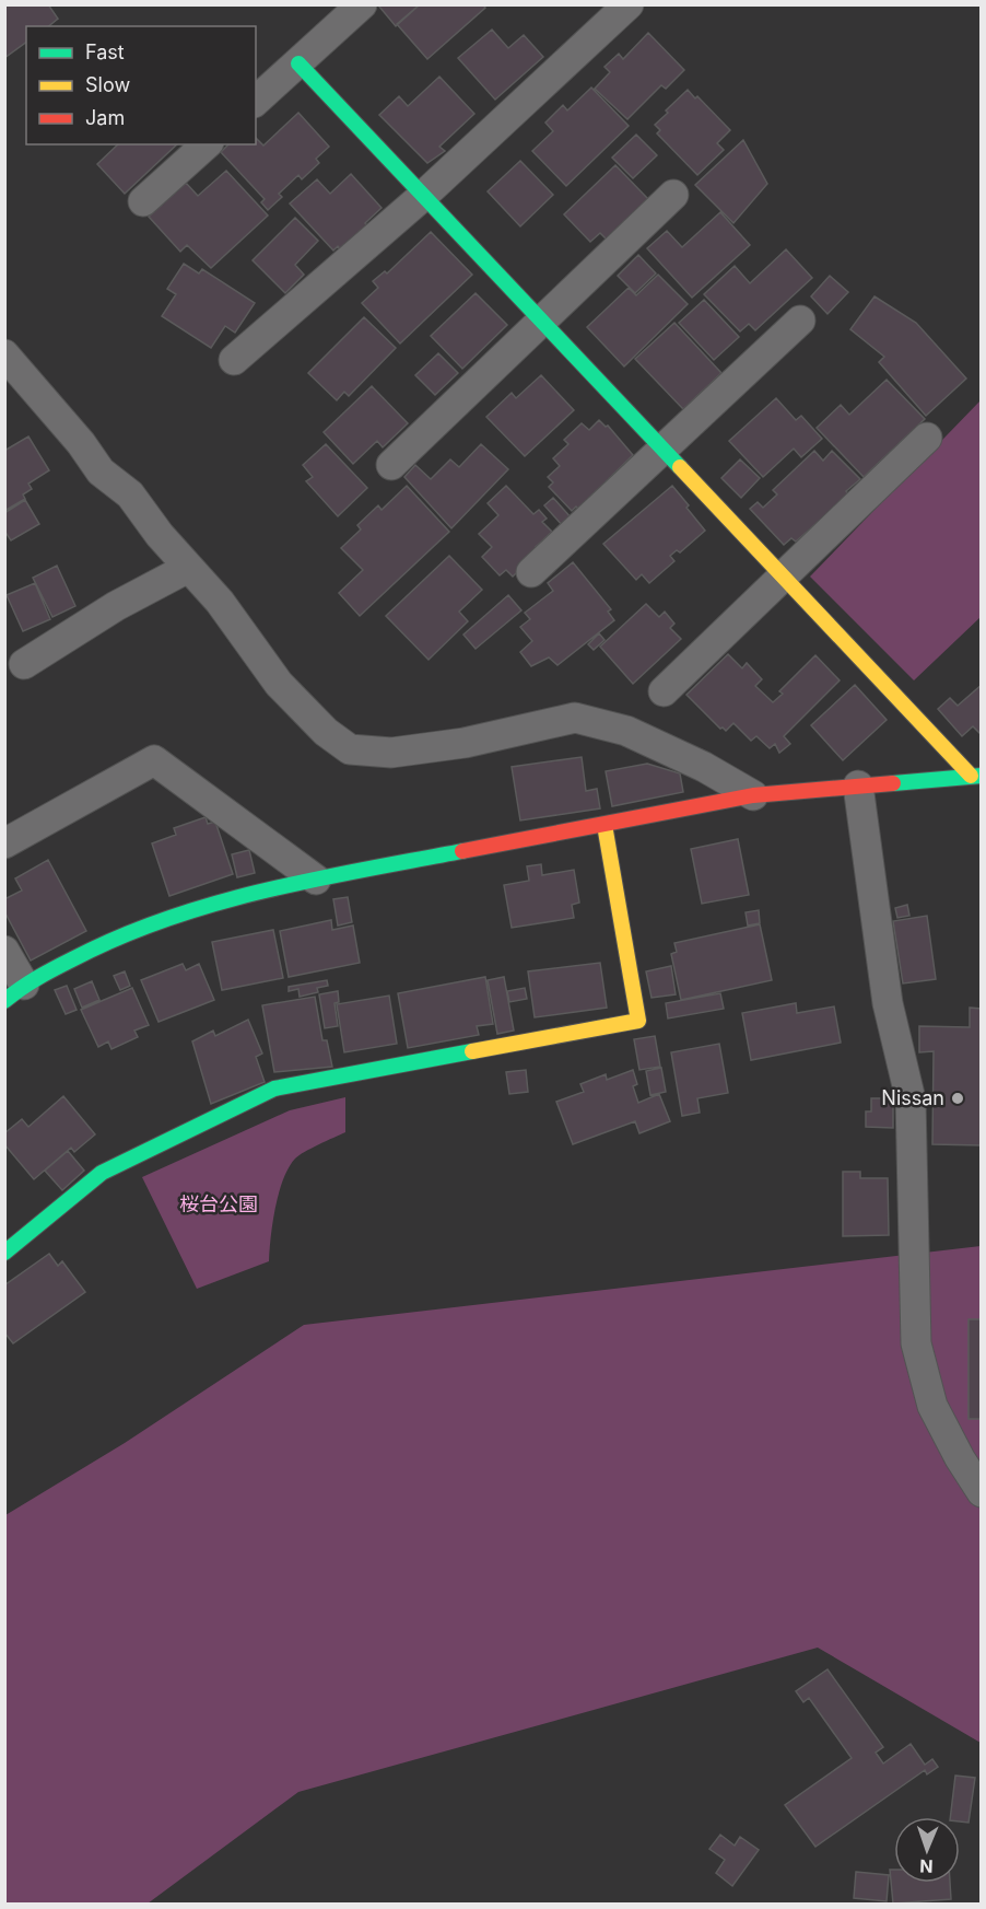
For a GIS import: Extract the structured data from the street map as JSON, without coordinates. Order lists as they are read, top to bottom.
{
  "parks": ["桜台公園"],
  "places": ["Nissan"],
  "legend": ["Fast", "Slow", "Jam"],
  "north": "bottom"
}
